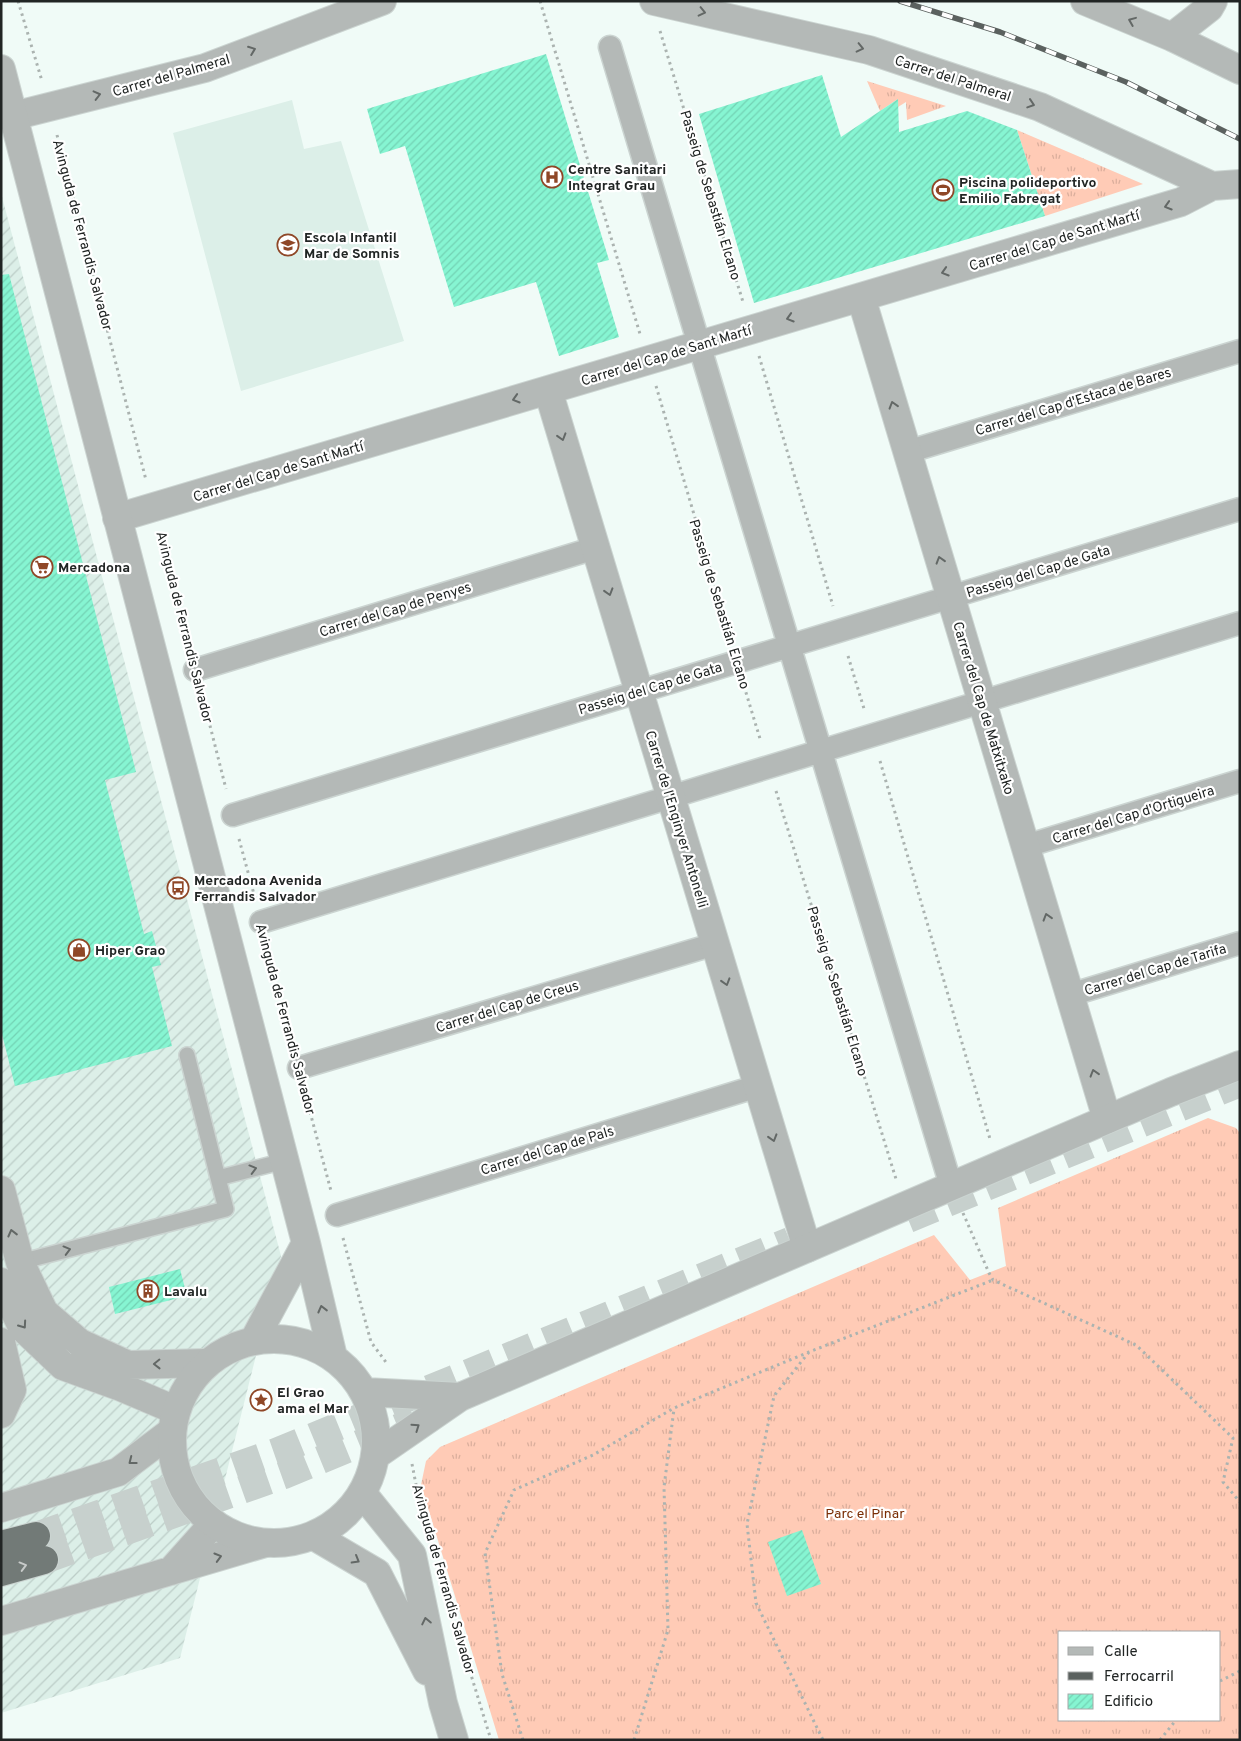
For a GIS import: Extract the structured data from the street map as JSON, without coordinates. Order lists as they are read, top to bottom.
{
  "streets": {
    "street": [
      "Carrer del Palmeral",
      "Avinguda de Ferrandis Salvador",
      "Carrer del Cap de Sant Martí",
      "Carrer del Cap d'Estaca de Bares",
      "Passeig del Cap de Gata",
      "Carrer del Cap de Penyes",
      "Carrer del Cap de Matxitxako",
      "Carrer del Cap d'Ortigueira",
      "Carrer de l'Enginyer Antonelli",
      "Carrer del Cap de Tarifa",
      "Carrer del Cap de Creus",
      "Carrer del Cap de Pals"
    ],
    "path": ["Passeig de Sebastián Elcano"]
  },
  "crossings": [
    ["Carrer del Palmeral", "Avinguda de Ferrandis Salvador"],
    ["Carrer del Palmeral", "Carrer del Cap de Sant Martí"],
    ["Passeig de Sebastián Elcano", "Carrer del Cap de Sant Martí"],
    ["Passeig de Sebastián Elcano", "Passeig del Cap de Gata"],
    ["Avinguda de Ferrandis Salvador", "Carrer del Cap de Sant Martí"],
    ["Avinguda de Ferrandis Salvador", "Passeig del Cap de Gata"],
    ["Avinguda de Ferrandis Salvador", "Carrer del Cap de Penyes"],
    ["Avinguda de Ferrandis Salvador", "Carrer del Cap de Creus"],
    ["Avinguda de Ferrandis Salvador", "Carrer del Cap de Pals"],
    ["Carrer del Cap de Sant Martí", "Carrer del Cap de Matxitxako"],
    ["Carrer del Cap de Sant Martí", "Carrer de l'Enginyer Antonelli"],
    ["Carrer del Cap d'Estaca de Bares", "Carrer del Cap de Matxitxako"],
    ["Passeig del Cap de Gata", "Carrer del Cap de Matxitxako"],
    ["Passeig del Cap de Gata", "Carrer de l'Enginyer Antonelli"],
    ["Carrer del Cap de Penyes", "Carrer de l'Enginyer Antonelli"],
    ["Carrer del Cap de Matxitxako", "Carrer del Cap d'Ortigueira"],
    ["Carrer del Cap de Matxitxako", "Carrer del Cap de Tarifa"],
    ["Carrer de l'Enginyer Antonelli", "Carrer del Cap de Creus"],
    ["Carrer de l'Enginyer Antonelli", "Carrer del Cap de Pals"]
  ],
  "one_way": ["Carrer del Palmeral", "Carrer del Cap de Sant Martí"],
  "parks": ["Parc el Pinar"],
  "places": {
    "hospital": ["Centre Sanitari Integrat Grau"],
    "sports": ["Piscina polideportivo Emilio Fabregat"],
    "school or university": ["Escola Infantil Mar de Somnis"],
    "supermarket": ["Mercadona"],
    "bus stop": ["Mercadona Avenida Ferrandis Salvador"],
    "shop": ["Hiper Grao"],
    "building": ["Lavalu"],
    "place": ["El Grao ama el Mar"]
  },
  "legend": ["Calle", "Ferrocarril", "Edificio"]
}
